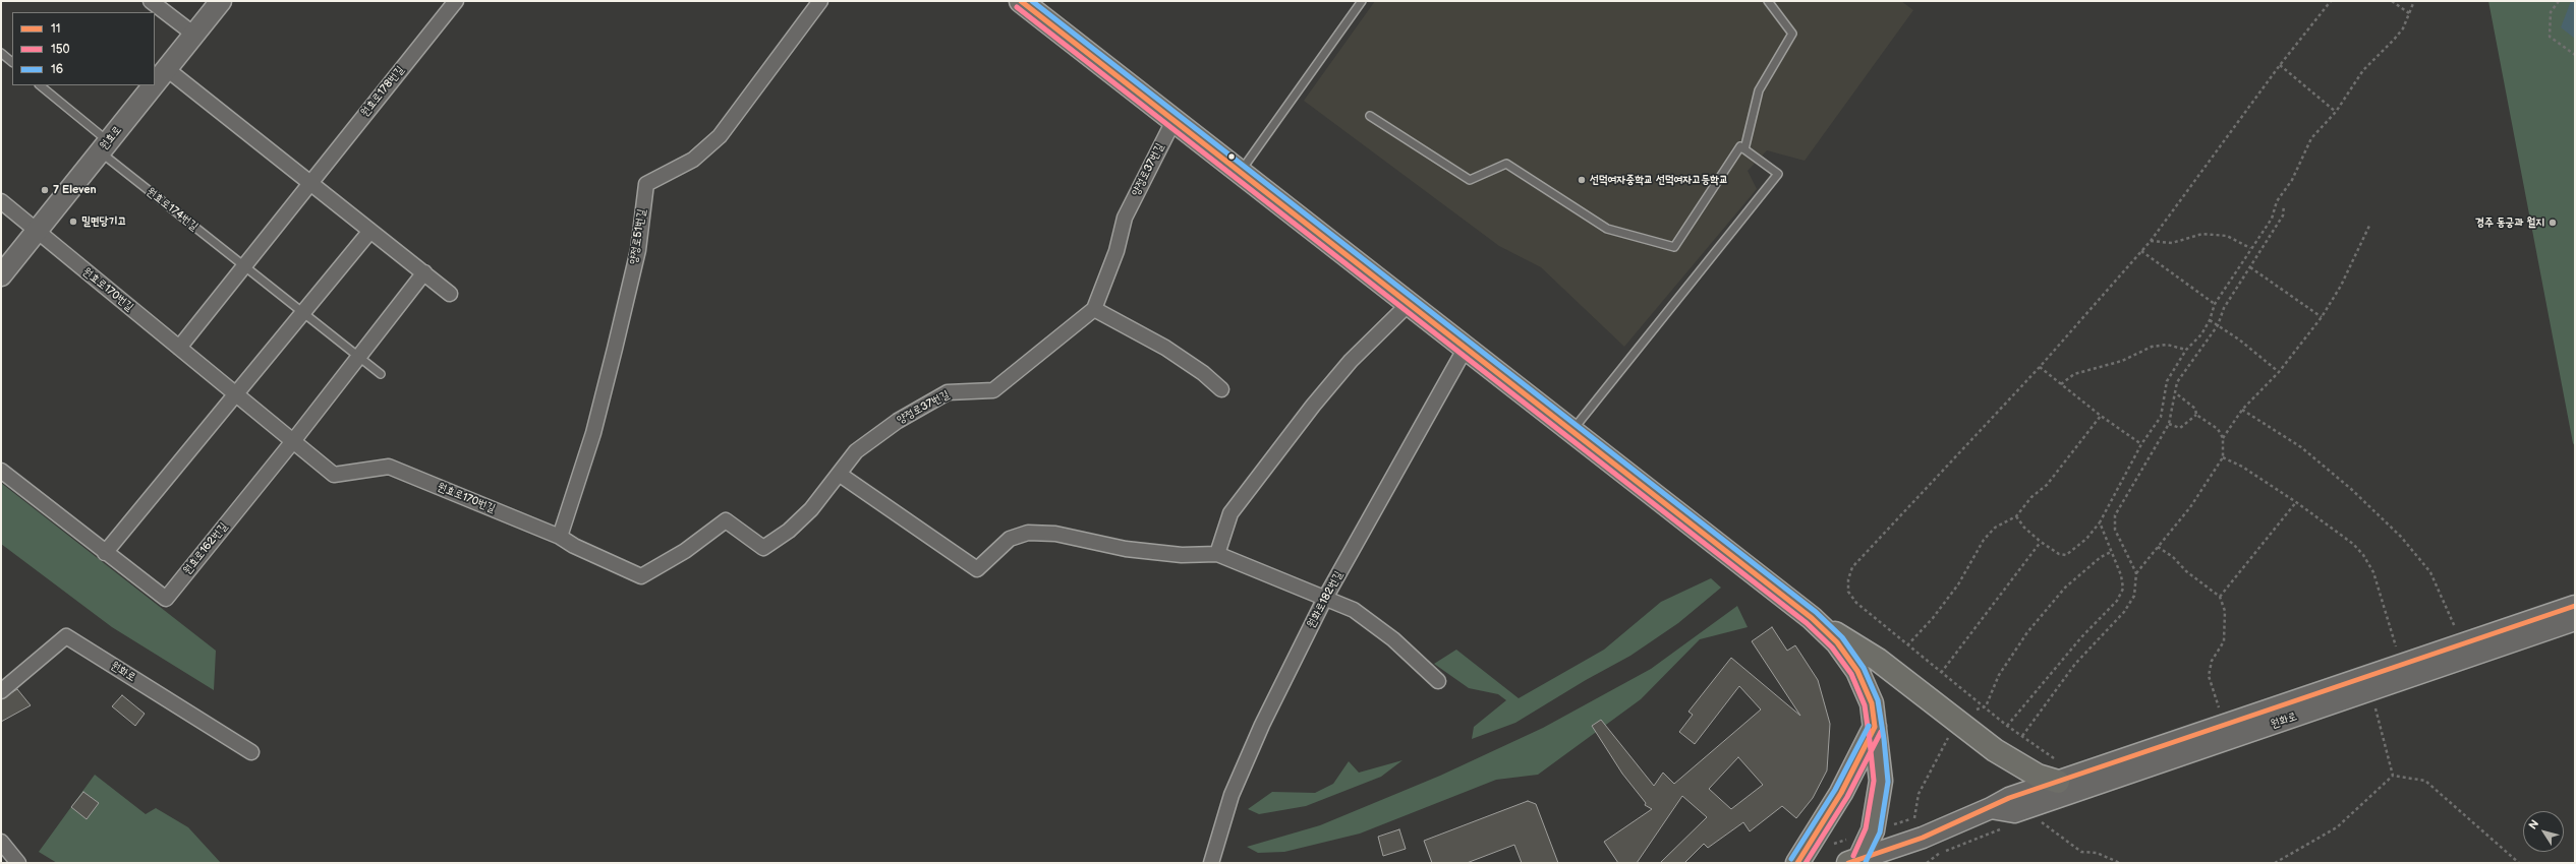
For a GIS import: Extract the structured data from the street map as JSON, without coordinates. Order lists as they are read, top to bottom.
{
  "streets": {
    "street": [
      "원효로178번길",
      "원효로",
      "양정로37번길",
      "양정로51번길",
      "원효로170번길",
      "원효로162번길",
      "원화로182번길",
      "원화로"
    ],
    "lane": ["원효로174번길"]
  },
  "crossings": [
    ["원효로", "원효로174번길"],
    ["원효로", "원효로170번길"],
    ["양정로37번길", "원효로170번길"],
    ["양정로51번길", "원효로170번길"],
    ["원효로170번길", "원효로162번길"]
  ],
  "places": [
    "선덕여자중학교 선덕여자고등학교",
    "7 Eleven",
    "밀면당기고",
    "경주 동궁과 월지"
  ],
  "lines": ["transit line 11", "transit line 16", "transit line 150"],
  "legend": ["11", "150", "16"],
  "north": "top left"
}
